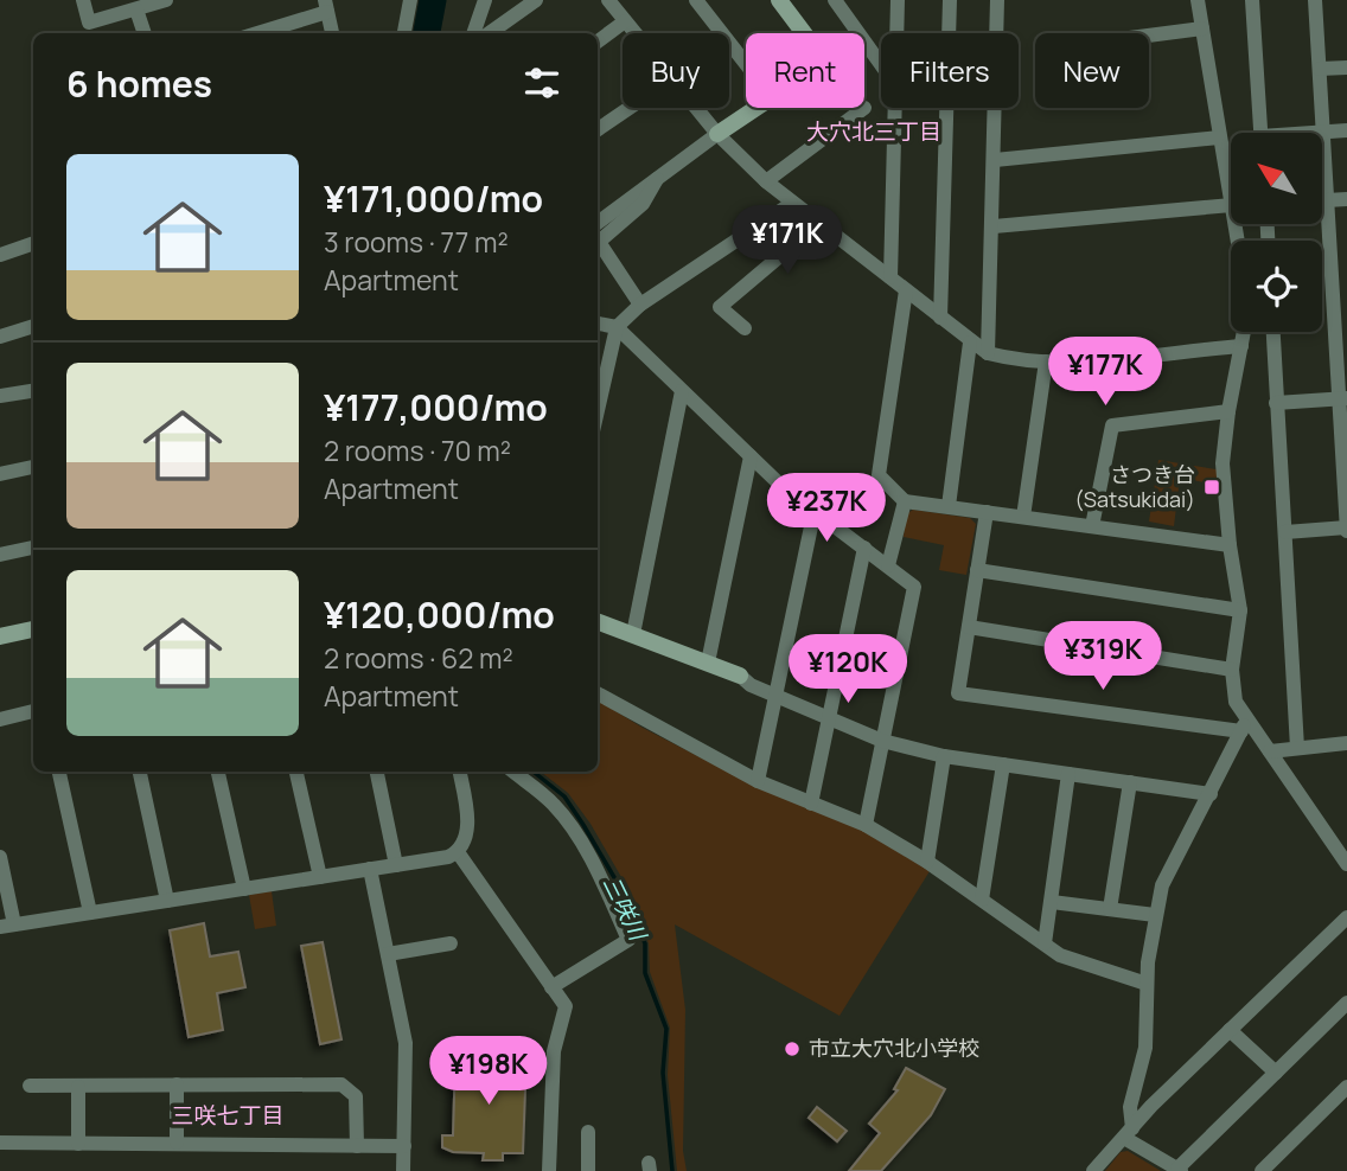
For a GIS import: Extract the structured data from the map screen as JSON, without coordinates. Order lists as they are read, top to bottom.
{
  "districts": ["大穴北三丁目", "三咲七丁目"],
  "water": ["三咲川"],
  "places": {
    "transit": ["さつき台 (Satsukidai)"],
    "other": ["市立大穴北小学校"]
  },
  "north": "top left",
  "page": {
    "chip": [
      "Buy",
      "Rent",
      "Filters",
      "New"
    ],
    "heading": "6 homes",
    "list": [
      {
        "name": "¥171,000/mo",
        "note": "3 rooms · 77 m² · Apartment"
      },
      {
        "name": "¥177,000/mo",
        "note": "2 rooms · 70 m² · Apartment"
      },
      {
        "name": "¥120,000/mo",
        "note": "2 rooms · 62 m² · Apartment"
      }
    ],
    "price": [
      "¥171K",
      "¥177K",
      "¥237K",
      "¥319K",
      "¥120K",
      "¥198K"
    ]
  }
}
